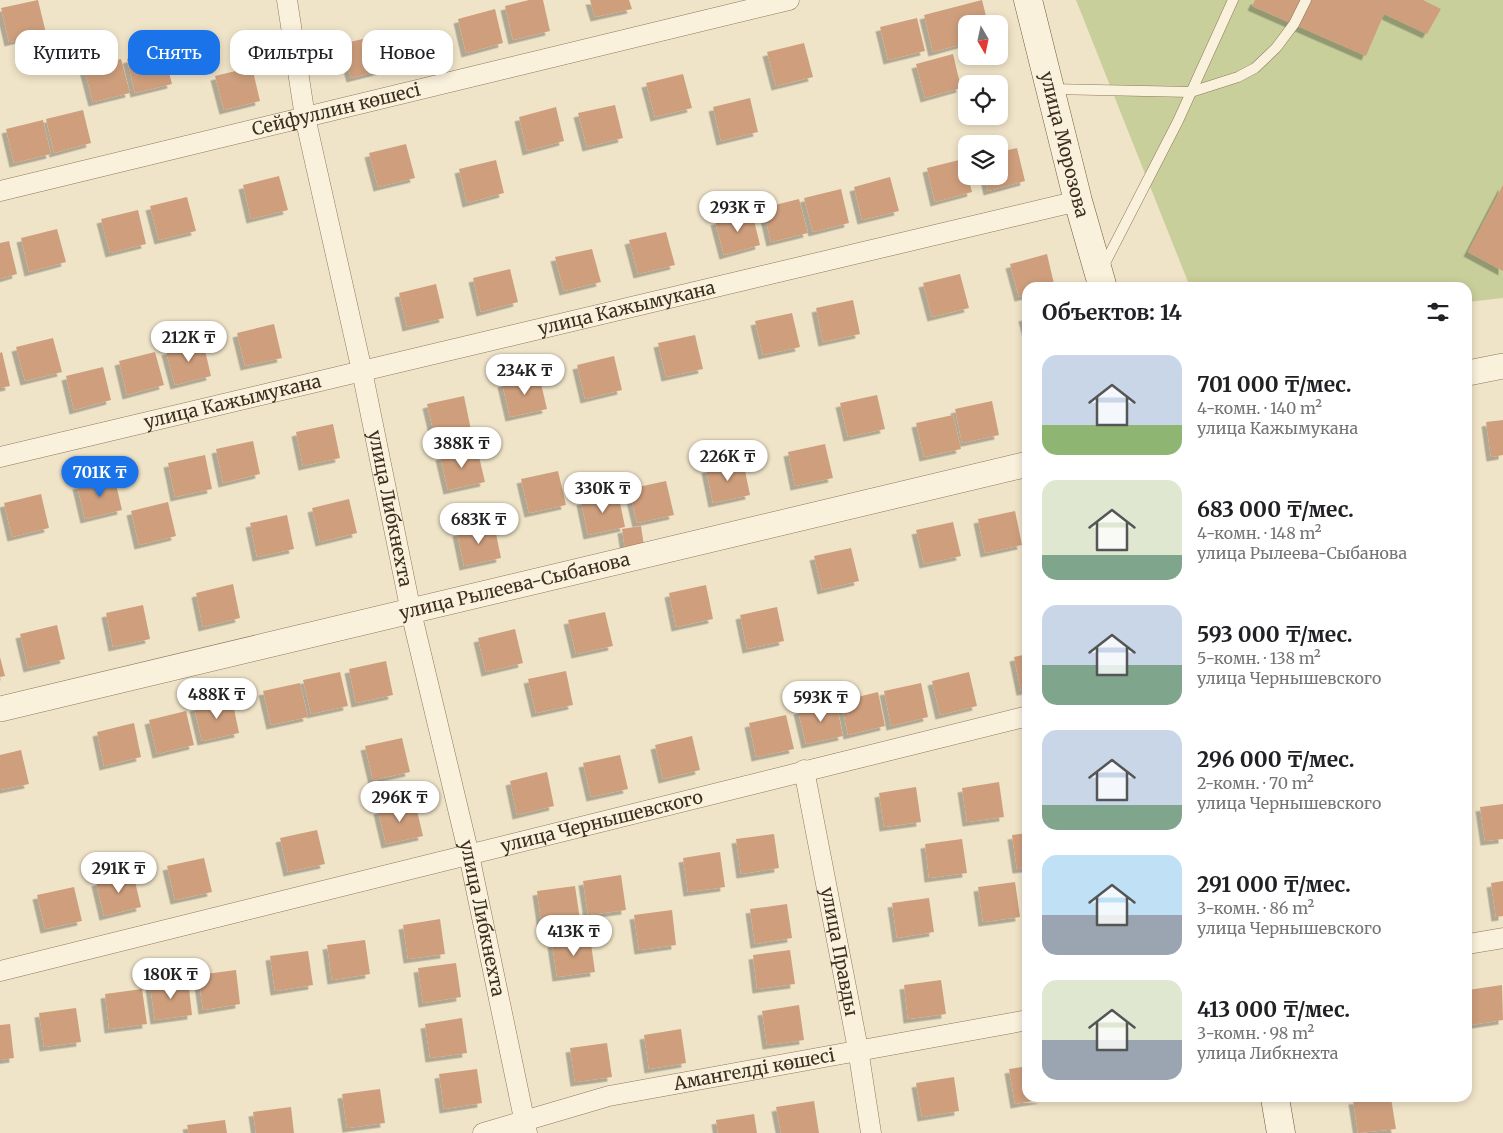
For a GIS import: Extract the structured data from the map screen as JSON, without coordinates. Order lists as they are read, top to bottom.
{
  "streets": {
    "main road": ["улица Морозова"],
    "street": [
      "Сейфуллин көшесі",
      "улица Кажымукана",
      "улица Либкнехта",
      "улица Рылеева-Сыбанова",
      "улица Чернышевского",
      "улица Правды",
      "Амангелді көшесі"
    ]
  },
  "crossings": [
    ["Сейфуллин көшесі", "улица Либкнехта"],
    ["улица Морозова", "улица Кажымукана"],
    ["улица Кажымукана", "улица Либкнехта"],
    ["улица Либкнехта", "улица Рылеева-Сыбанова"],
    ["улица Либкнехта", "улица Чернышевского"],
    ["улица Либкнехта", "Амангелді көшесі"],
    ["улица Чернышевского", "улица Правды"],
    ["улица Правды", "Амангелді көшесі"]
  ],
  "north": "bottom",
  "page": {
    "chip": [
      "Купить",
      "Снять",
      "Фильтры",
      "Новое"
    ],
    "price": [
      "293K ₸",
      "212K ₸",
      "234K ₸",
      "388K ₸",
      "226K ₸",
      "701K ₸",
      "330K ₸",
      "683K ₸",
      "488K ₸",
      "593K ₸",
      "296K ₸",
      "291K ₸",
      "413K ₸",
      "180K ₸"
    ],
    "heading": "Объектов: 14",
    "list": [
      {
        "name": "701 000 ₸/мес.",
        "note": "4-комн. · 140 m² · улица Кажымукана"
      },
      {
        "name": "683 000 ₸/мес.",
        "note": "4-комн. · 148 m² · улица Рылеева-Сыбанова"
      },
      {
        "name": "593 000 ₸/мес.",
        "note": "5-комн. · 138 m² · улица Чернышевского"
      },
      {
        "name": "296 000 ₸/мес.",
        "note": "2-комн. · 70 m² · улица Чернышевского"
      },
      {
        "name": "291 000 ₸/мес.",
        "note": "3-комн. · 86 m² · улица Чернышевского"
      },
      {
        "name": "413 000 ₸/мес.",
        "note": "3-комн. · 98 m² · улица Либкнехта"
      }
    ]
  }
}
